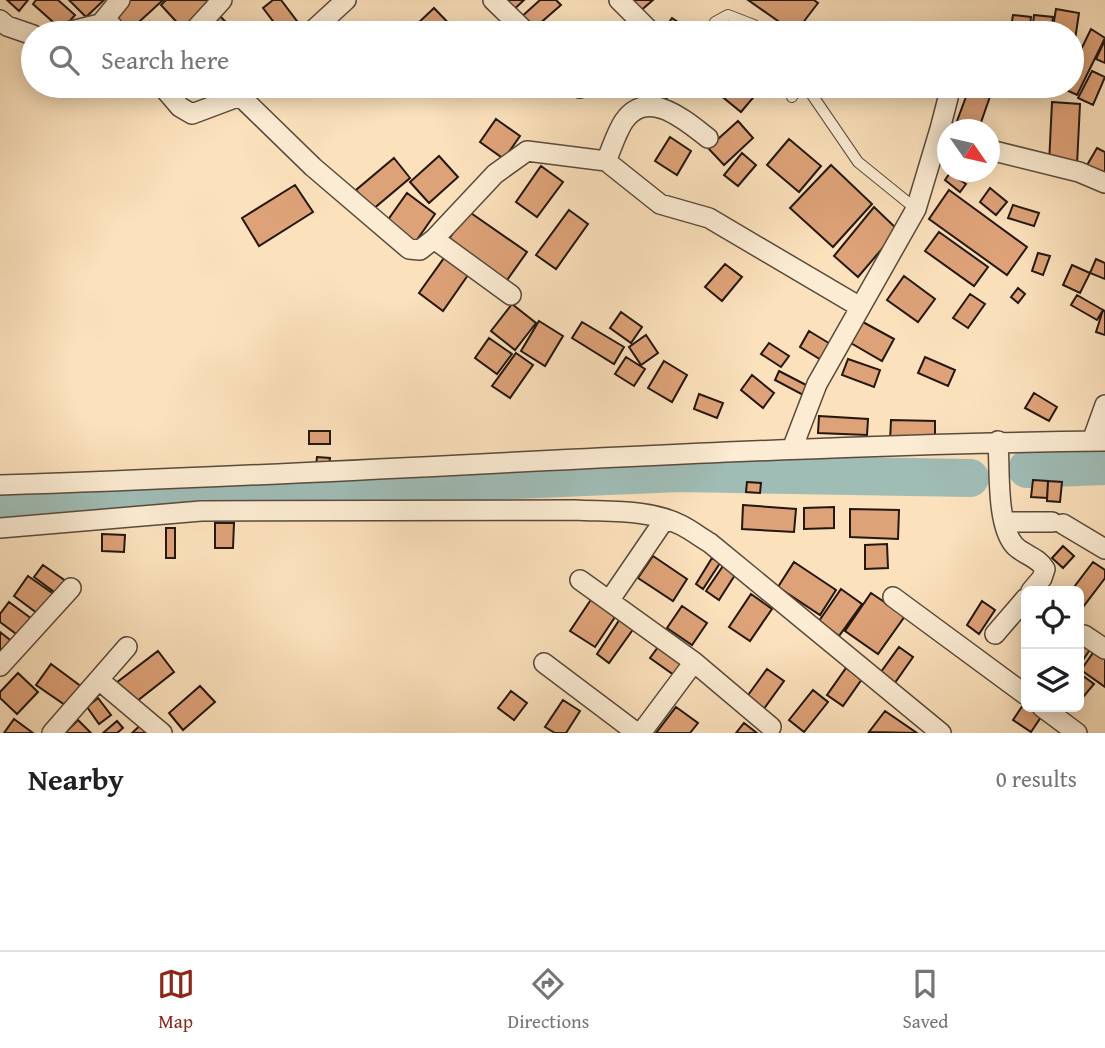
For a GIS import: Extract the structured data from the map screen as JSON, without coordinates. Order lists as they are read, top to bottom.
{
  "north": "bottom right",
  "page": {
    "search": "Search here",
    "heading": ["Nearby", "0 results"],
    "nav": ["Map", "Directions", "Saved"]
  }
}
